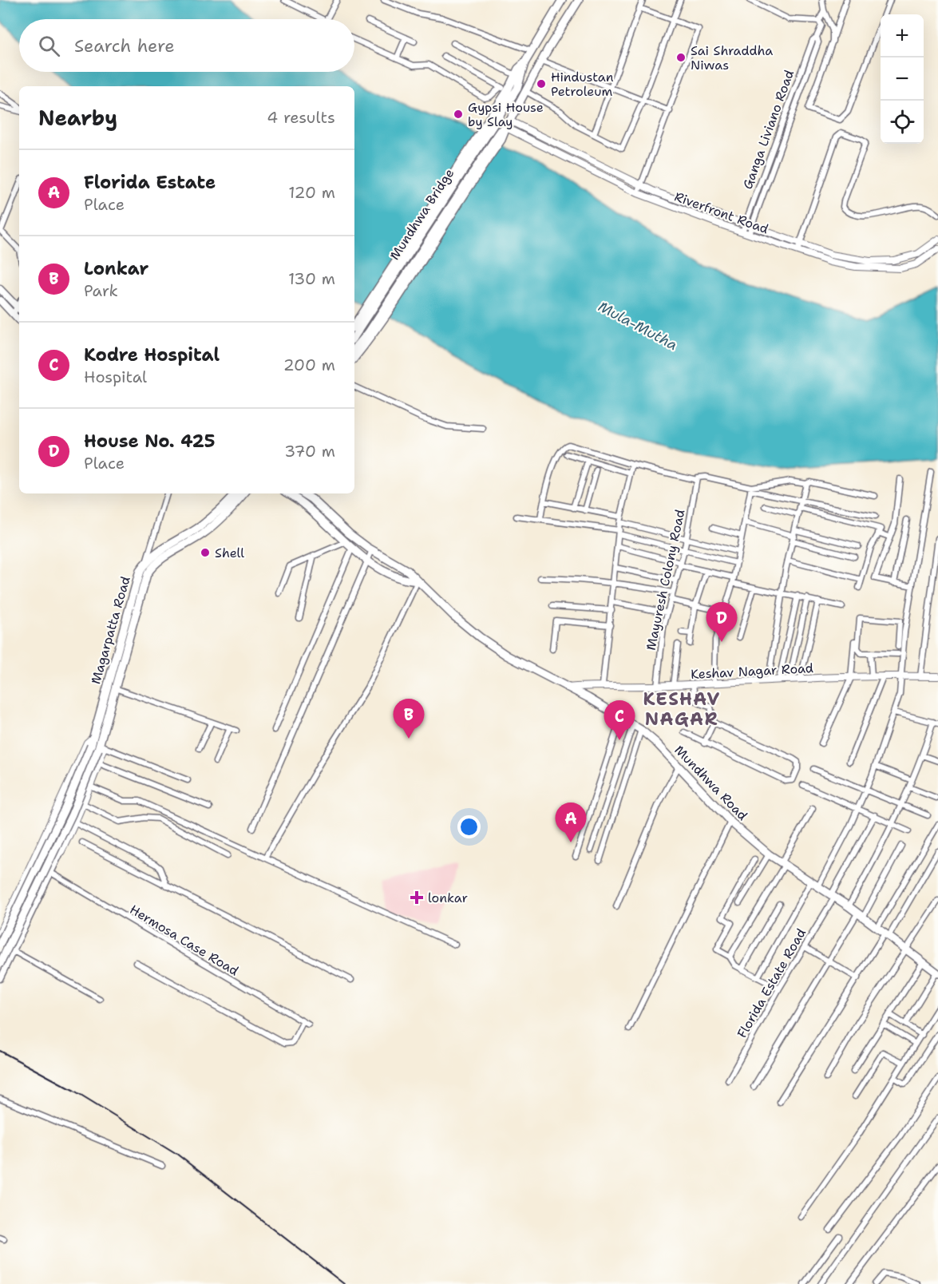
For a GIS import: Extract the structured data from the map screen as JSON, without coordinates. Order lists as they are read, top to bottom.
{
  "streets": {
    "main road": ["Mundhwa Bridge", "Magarpatta Road", "Mundhwa Road"],
    "street": [
      "Ganga Liviano Road",
      "Riverfront Road",
      "Mayuresh Colony Road",
      "Keshav Nagar Road",
      "Hermosa Case Road",
      "Florida Estate Road"
    ]
  },
  "crossings": [
    ["Ganga Liviano Road", "Riverfront Road"],
    ["Mayuresh Colony Road", "Keshav Nagar Road"],
    ["Keshav Nagar Road", "Mundhwa Road"],
    ["Mundhwa Road", "Florida Estate Road"]
  ],
  "districts": ["KESHAV NAGAR"],
  "water": ["Mula-Mutha"],
  "places": {
    "other": [
      "Sai Shraddha Niwas",
      "Hindustan Petroleum",
      "Gypsi House by Slay",
      "Shell"
    ],
    "health": ["lonkar"]
  },
  "page": {
    "map_buttons": ["+", "−"],
    "search": "Search here",
    "heading": ["Nearby", "4 results"],
    "list": [
      {
        "mark": "A",
        "name": "Florida Estate",
        "note": "Place",
        "value": "120 m"
      },
      {
        "mark": "B",
        "name": "Lonkar",
        "note": "Park",
        "value": "130 m"
      },
      {
        "mark": "C",
        "name": "Kodre Hospital",
        "note": "Hospital",
        "value": "200 m"
      },
      {
        "mark": "D",
        "name": "House No. 425",
        "note": "Place",
        "value": "370 m"
      }
    ],
    "pins": [
      "D",
      "B",
      "C",
      "A"
    ]
  }
}
